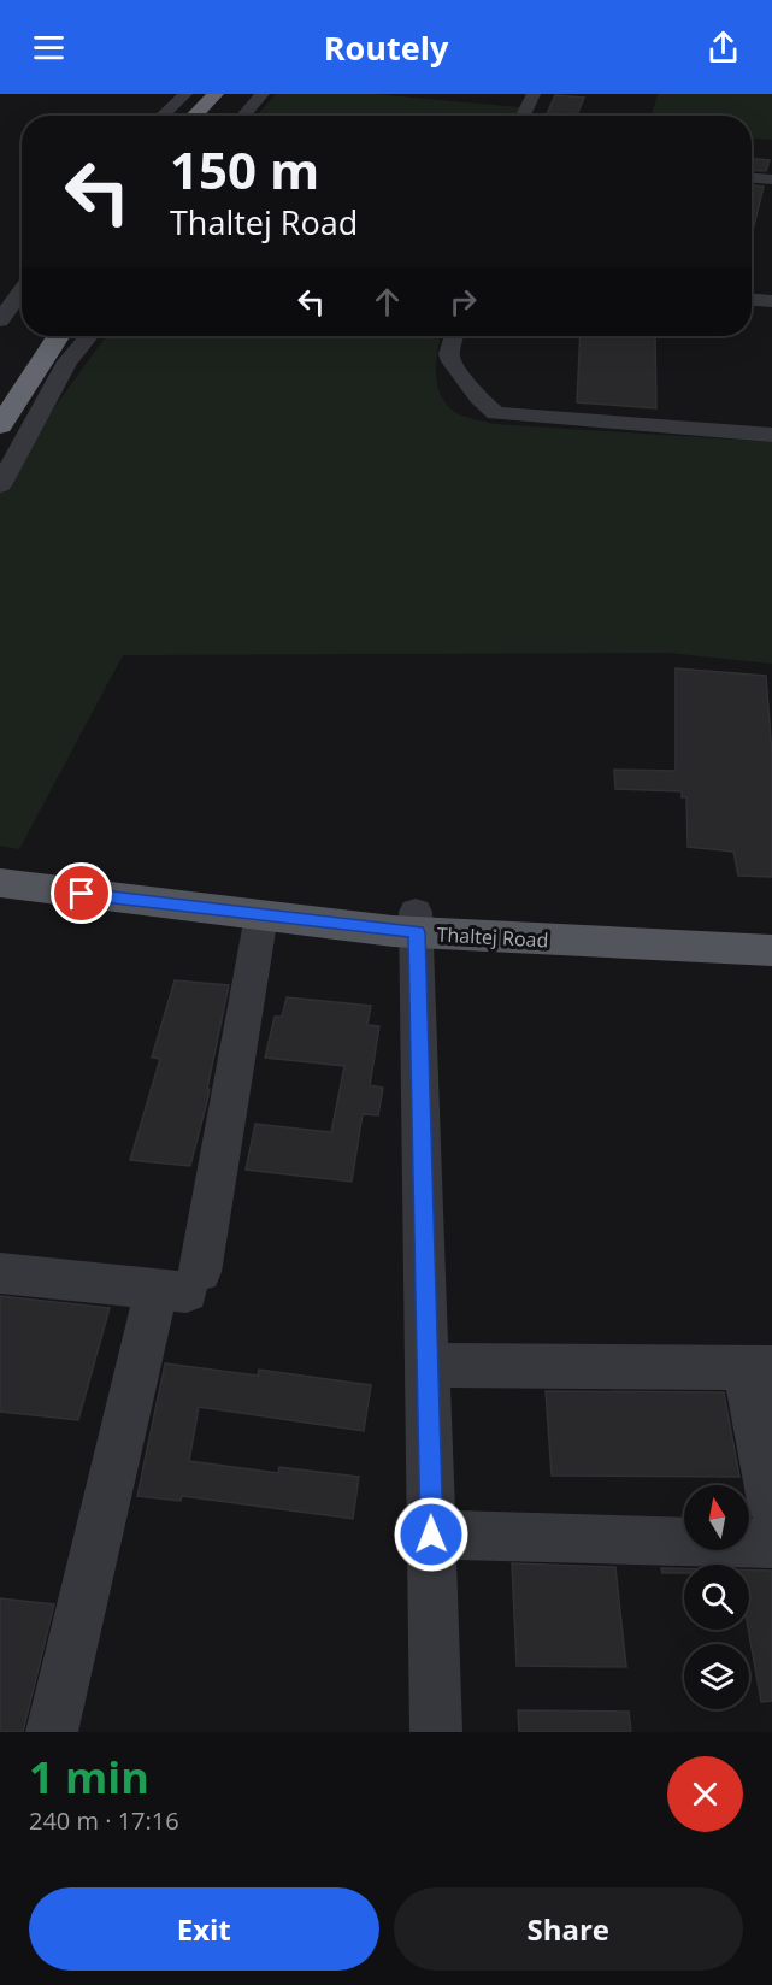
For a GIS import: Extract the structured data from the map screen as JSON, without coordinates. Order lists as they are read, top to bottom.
{
  "streets": {
    "main road": ["Thaltej Road"]
  },
  "north": "top",
  "page": {
    "header": "Routely",
    "turn": ["150 m", "Thaltej Road"],
    "heading": ["1 min", "240 m · 17:16"],
    "buttons": ["Exit", "Share"]
  }
}
